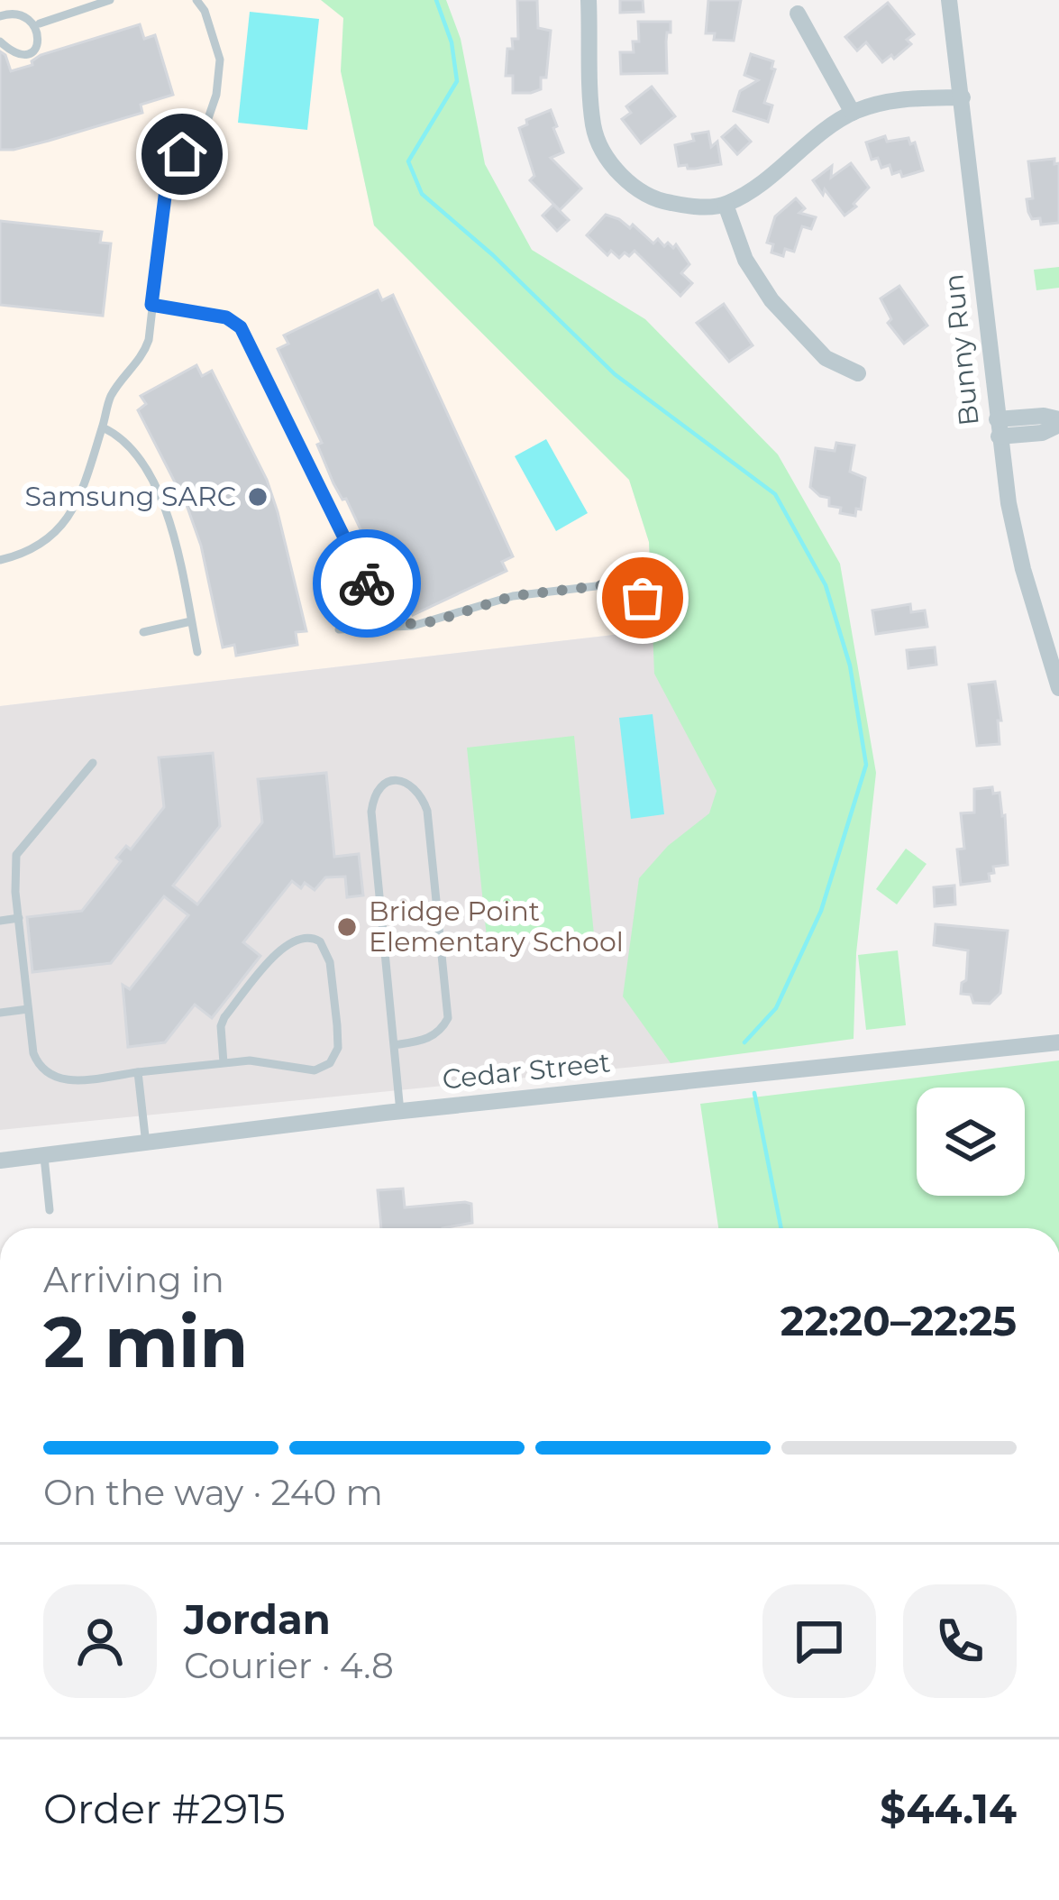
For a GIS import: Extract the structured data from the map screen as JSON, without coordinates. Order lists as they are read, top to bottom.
{
  "streets": {
    "street": ["Bunny Run", "Cedar Street"]
  },
  "places": ["Samsung SARC", "Bridge Point Elementary School"],
  "page": {
    "heading": ["2 min", "Arriving in", "22:20–22:25"],
    "panel": [
      "Jordan",
      "Courier · 4.8",
      "Order #2915",
      "$44.14"
    ],
    "bar": "On the way · 240 m"
  }
}
